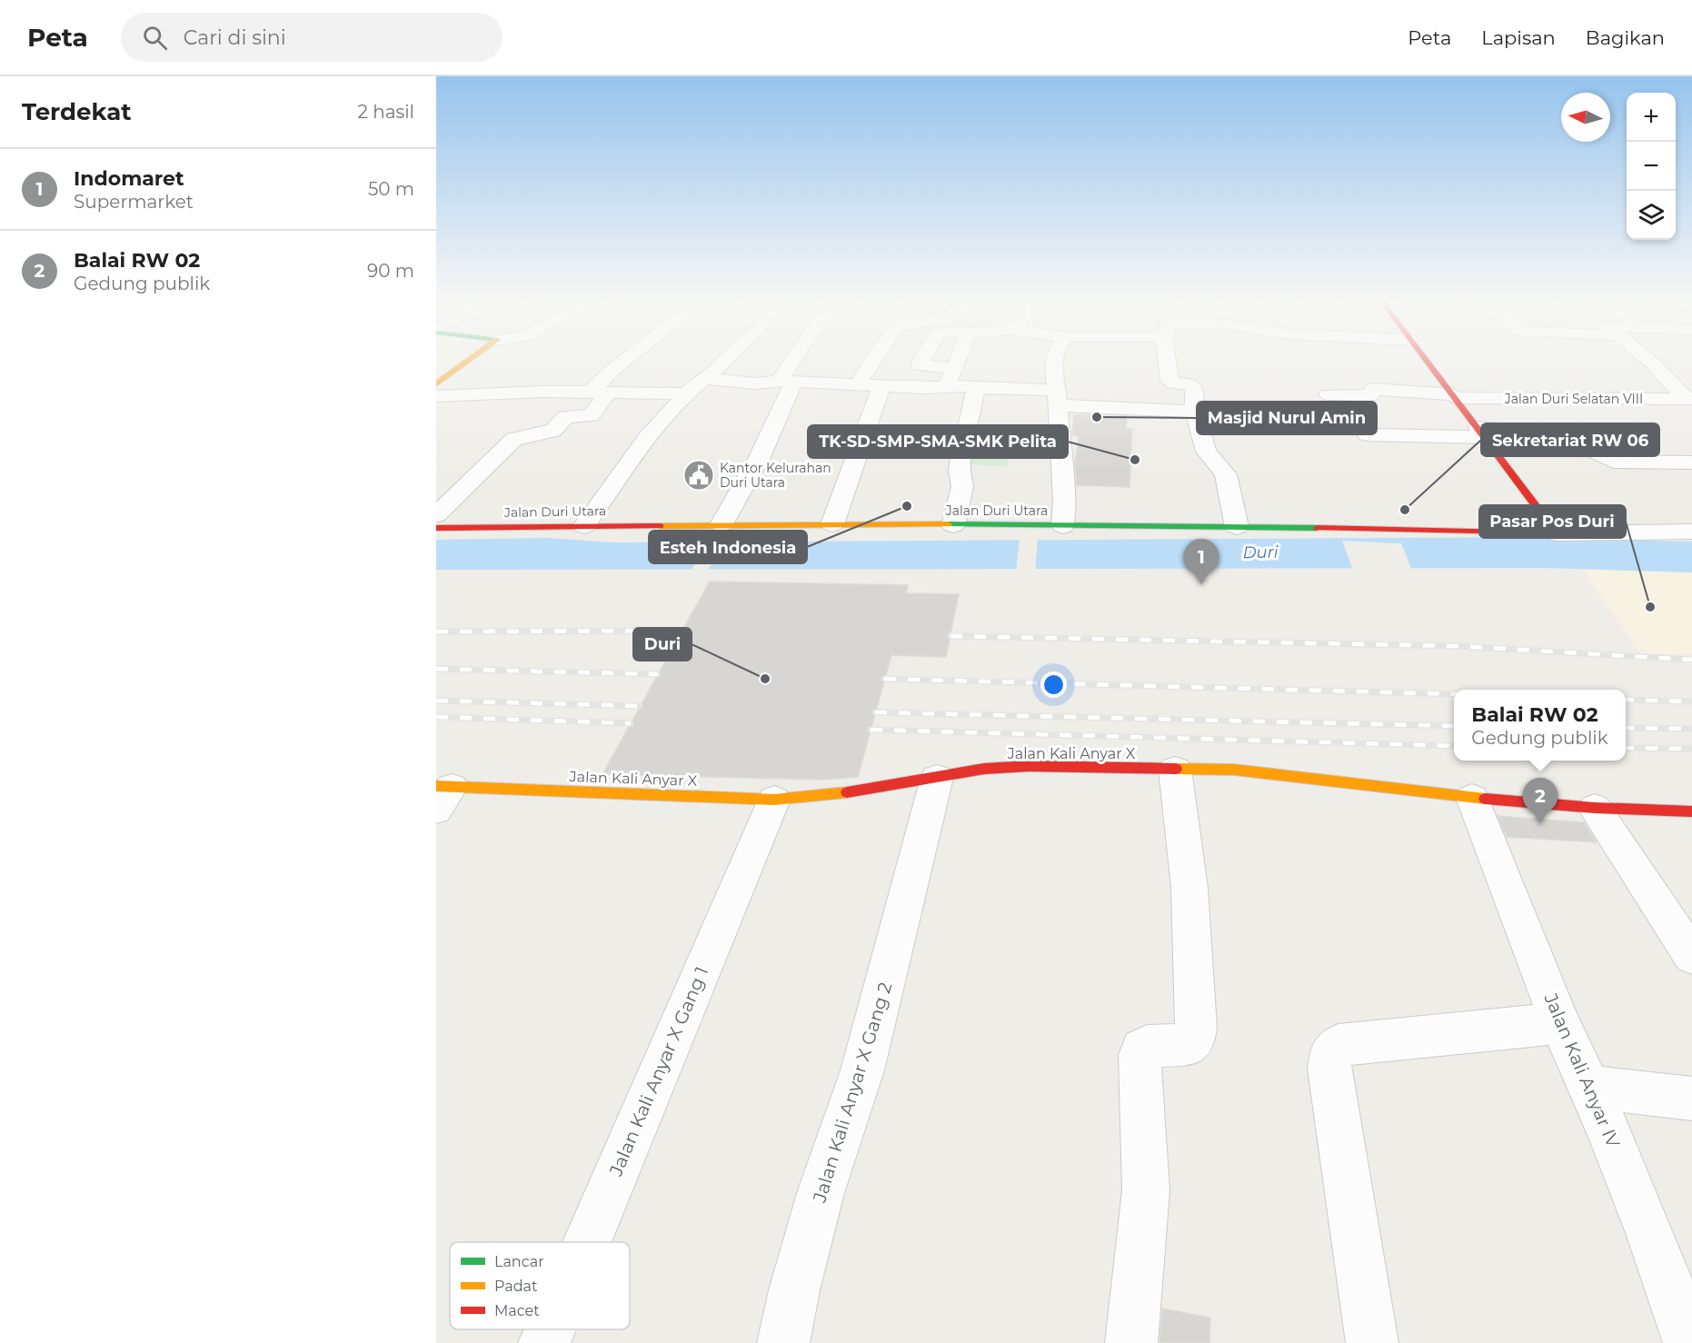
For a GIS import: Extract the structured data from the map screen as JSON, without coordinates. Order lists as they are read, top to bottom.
{
  "streets": {
    "street": [
      "Jalan Duri Selatan VIII",
      "Jalan Duri Utara",
      "Jalan Kali Anyar X",
      "Jalan Kali Anyar IV",
      "Jalan Kali Anyar X Gang 1",
      "Jalan Kali Anyar X Gang 2"
    ]
  },
  "crossings": [
    ["Jalan Kali Anyar X", "Jalan Kali Anyar IV"],
    ["Jalan Kali Anyar X", "Jalan Kali Anyar X Gang 1"],
    ["Jalan Kali Anyar X", "Jalan Kali Anyar X Gang 2"]
  ],
  "water": ["Duri"],
  "places": {
    "other": [
      "Masjid Nurul Amin",
      "TK-SD-SMP-SMA-SMK Pelita",
      "Esteh Indonesia",
      "Sekretariat RW 06",
      "Pasar Pos Duri",
      "Duri"
    ],
    "public building": ["Kantor Kelurahan Duri Utara"]
  },
  "legend": ["Lancar", "Padat", "Macet"],
  "north": "left",
  "page": {
    "header": "Peta",
    "search": "Cari di sini",
    "nav": ["Peta", "Lapisan", "Bagikan"],
    "heading": ["Terdekat", "2 hasil"],
    "map_buttons": ["+", "−"],
    "list": [
      {
        "mark": "1",
        "name": "Indomaret",
        "note": "Supermarket",
        "value": "50 m"
      },
      {
        "mark": "2",
        "name": "Balai RW 02",
        "note": "Gedung publik",
        "value": "90 m"
      }
    ],
    "pins": ["1", "2"],
    "popup": ["Balai RW 02", "Gedung publik"]
  }
}
